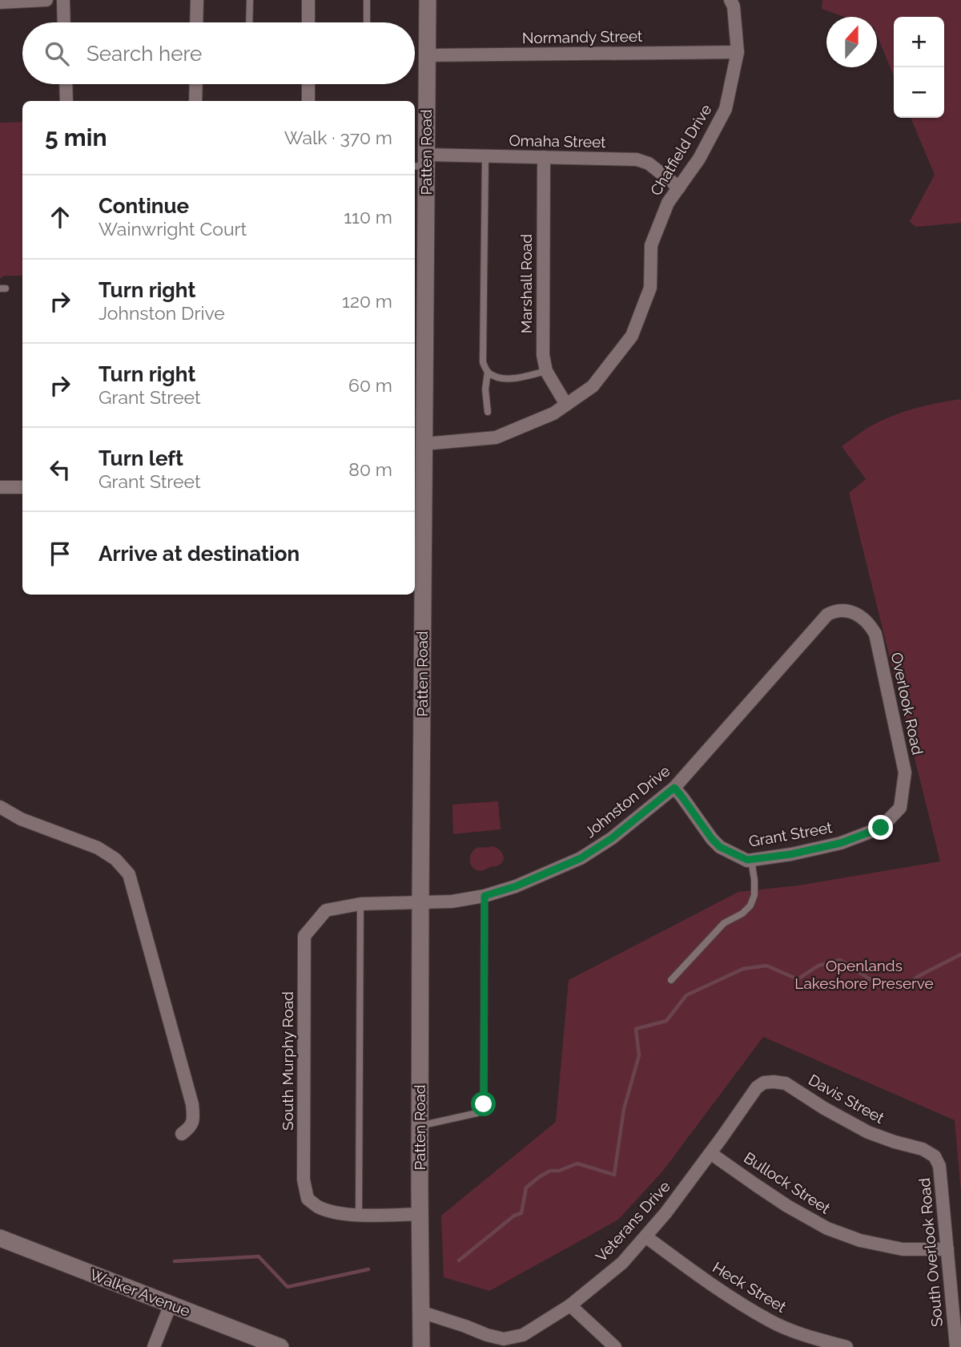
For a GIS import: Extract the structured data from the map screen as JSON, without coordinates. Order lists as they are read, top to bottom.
{
  "streets": {
    "street": [
      "Normandy Street",
      "Omaha Street",
      "Chatfield Drive",
      "Patten Road",
      "Marshall Road",
      "Overlook Road",
      "Johnston Drive",
      "Grant Street",
      "South Murphy Road",
      "Davis Street",
      "Bullock Street",
      "Veterans Drive",
      "South Overlook Road",
      "Heck Street",
      "Walker Avenue"
    ]
  },
  "crossings": [
    ["Normandy Street", "Chatfield Drive"],
    ["Normandy Street", "Patten Road"],
    ["Omaha Street", "Chatfield Drive"],
    ["Omaha Street", "Patten Road"],
    ["Omaha Street", "Marshall Road"],
    ["Chatfield Drive", "Patten Road"],
    ["Chatfield Drive", "Marshall Road"],
    ["Patten Road", "Johnston Drive"],
    ["Patten Road", "South Murphy Road"],
    ["Patten Road", "Veterans Drive"],
    ["Overlook Road", "Johnston Drive"],
    ["Overlook Road", "Grant Street"],
    ["Johnston Drive", "Grant Street"],
    ["Johnston Drive", "South Murphy Road"],
    ["Davis Street", "Veterans Drive"],
    ["Davis Street", "South Overlook Road"],
    ["Bullock Street", "Veterans Drive"],
    ["Bullock Street", "South Overlook Road"],
    ["Veterans Drive", "Heck Street"]
  ],
  "parks": ["Openlands Lakeshore Preserve"],
  "north": "top",
  "page": {
    "map_buttons": ["+", "−"],
    "search": "Search here",
    "heading": ["5 min", "Walk · 370 m"],
    "list": [
      ["Continue", "Wainwright Court", "110 m"],
      ["Turn right", "Johnston Drive", "120 m"],
      ["Turn right", "Grant Street", "60 m"],
      ["Turn left", "Grant Street", "80 m"],
      "Arrive at destination"
    ]
  }
}
